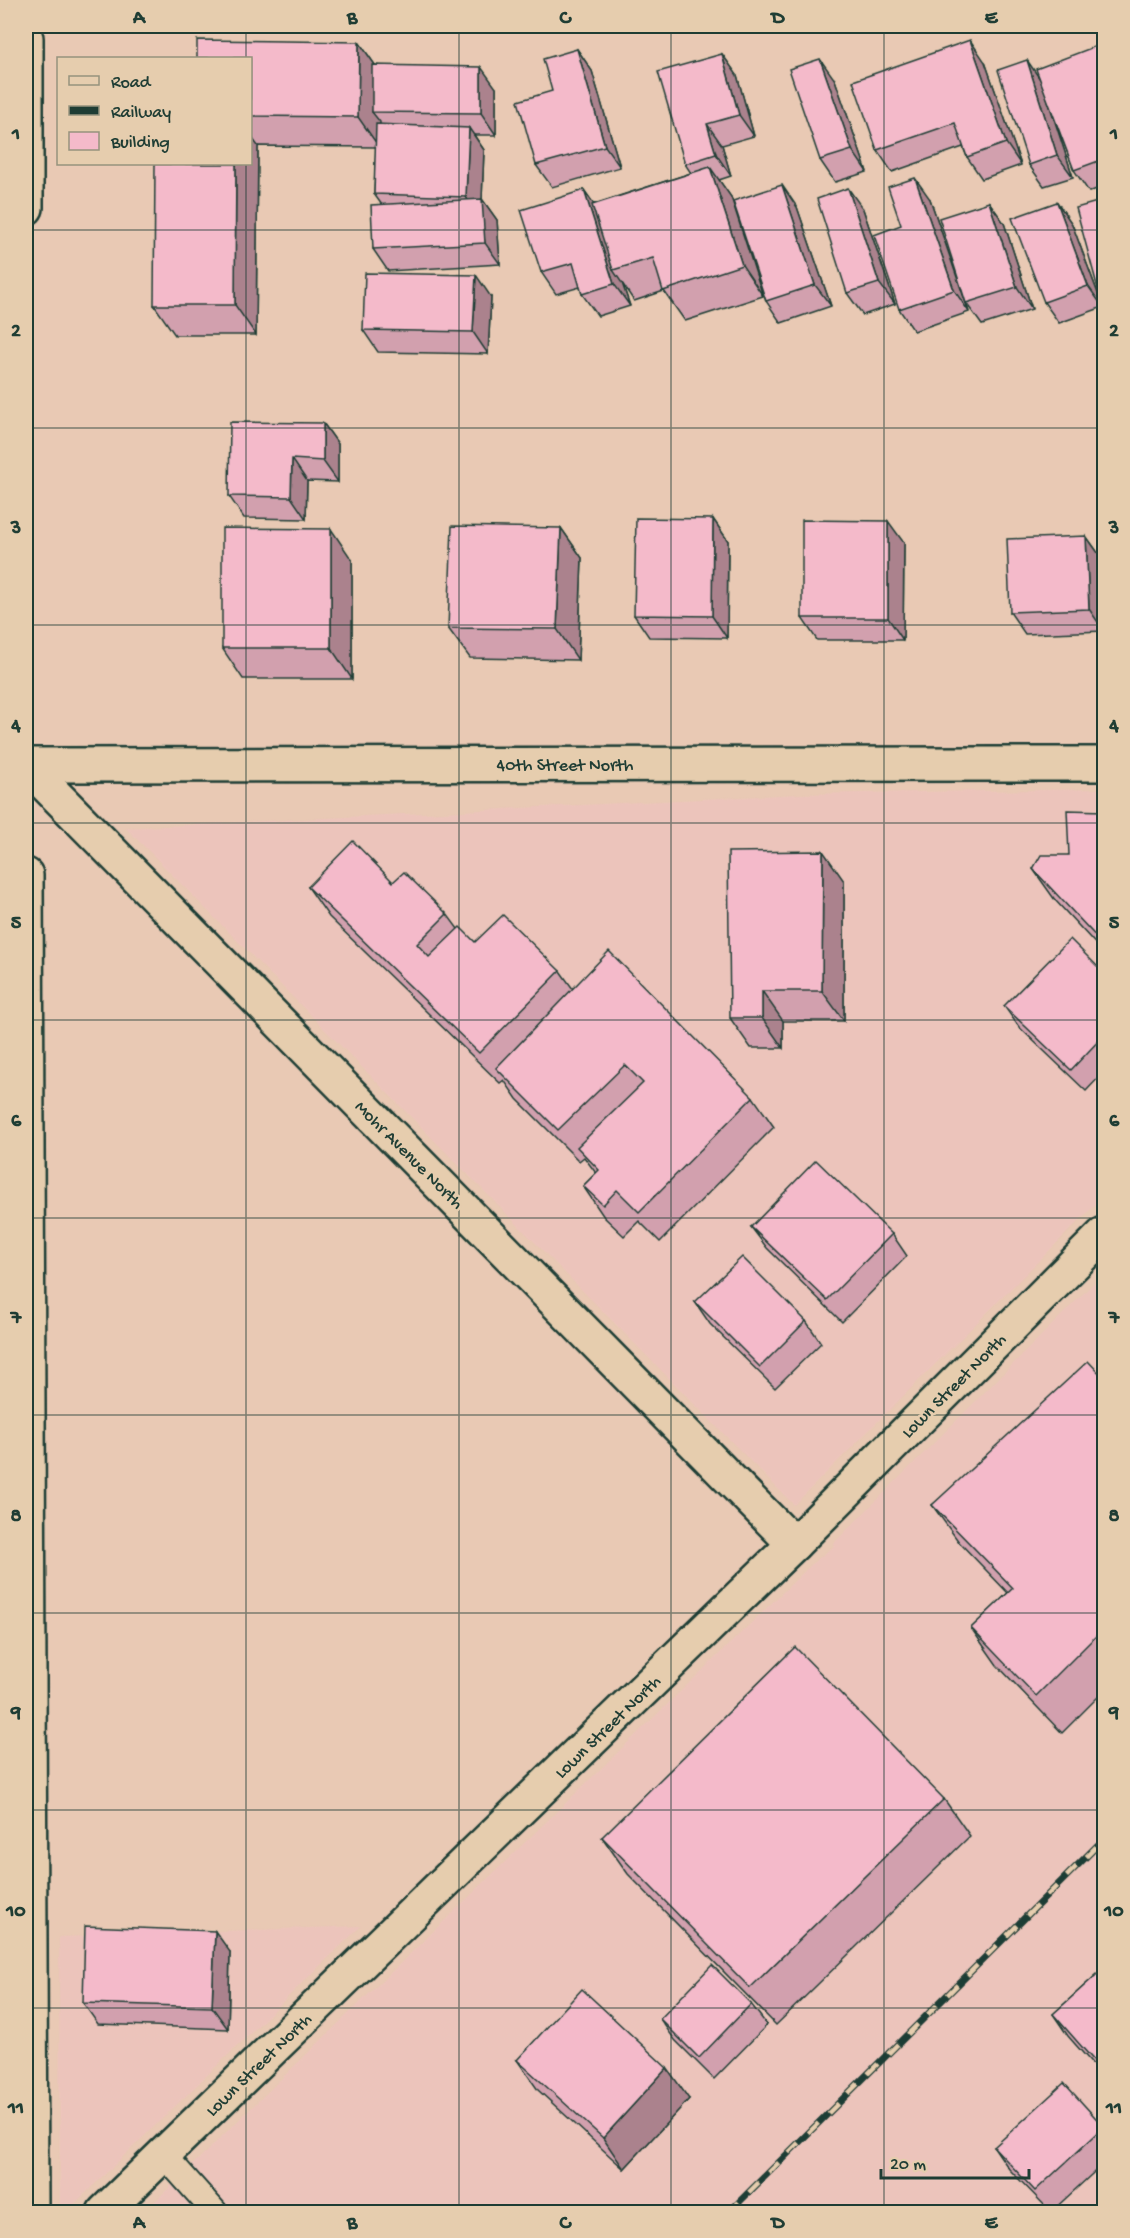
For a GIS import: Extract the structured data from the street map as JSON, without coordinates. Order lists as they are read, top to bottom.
{
  "streets": {
    "street": ["40th Street North", "Mohr Avenue North", "Lown Street North"]
  },
  "crossings": [
    ["40th Street North", "Mohr Avenue North"],
    ["Mohr Avenue North", "Lown Street North"]
  ],
  "legend": ["Road", "Railway", "Building"],
  "scale_bar": "20 m",
  "grid": {
    "columns": [
      "A",
      "B",
      "C",
      "D",
      "E"
    ],
    "rows": [
      "1",
      "2",
      "3",
      "4",
      "5",
      "6",
      "7",
      "8",
      "9",
      "10",
      "11"
    ]
  }
}
